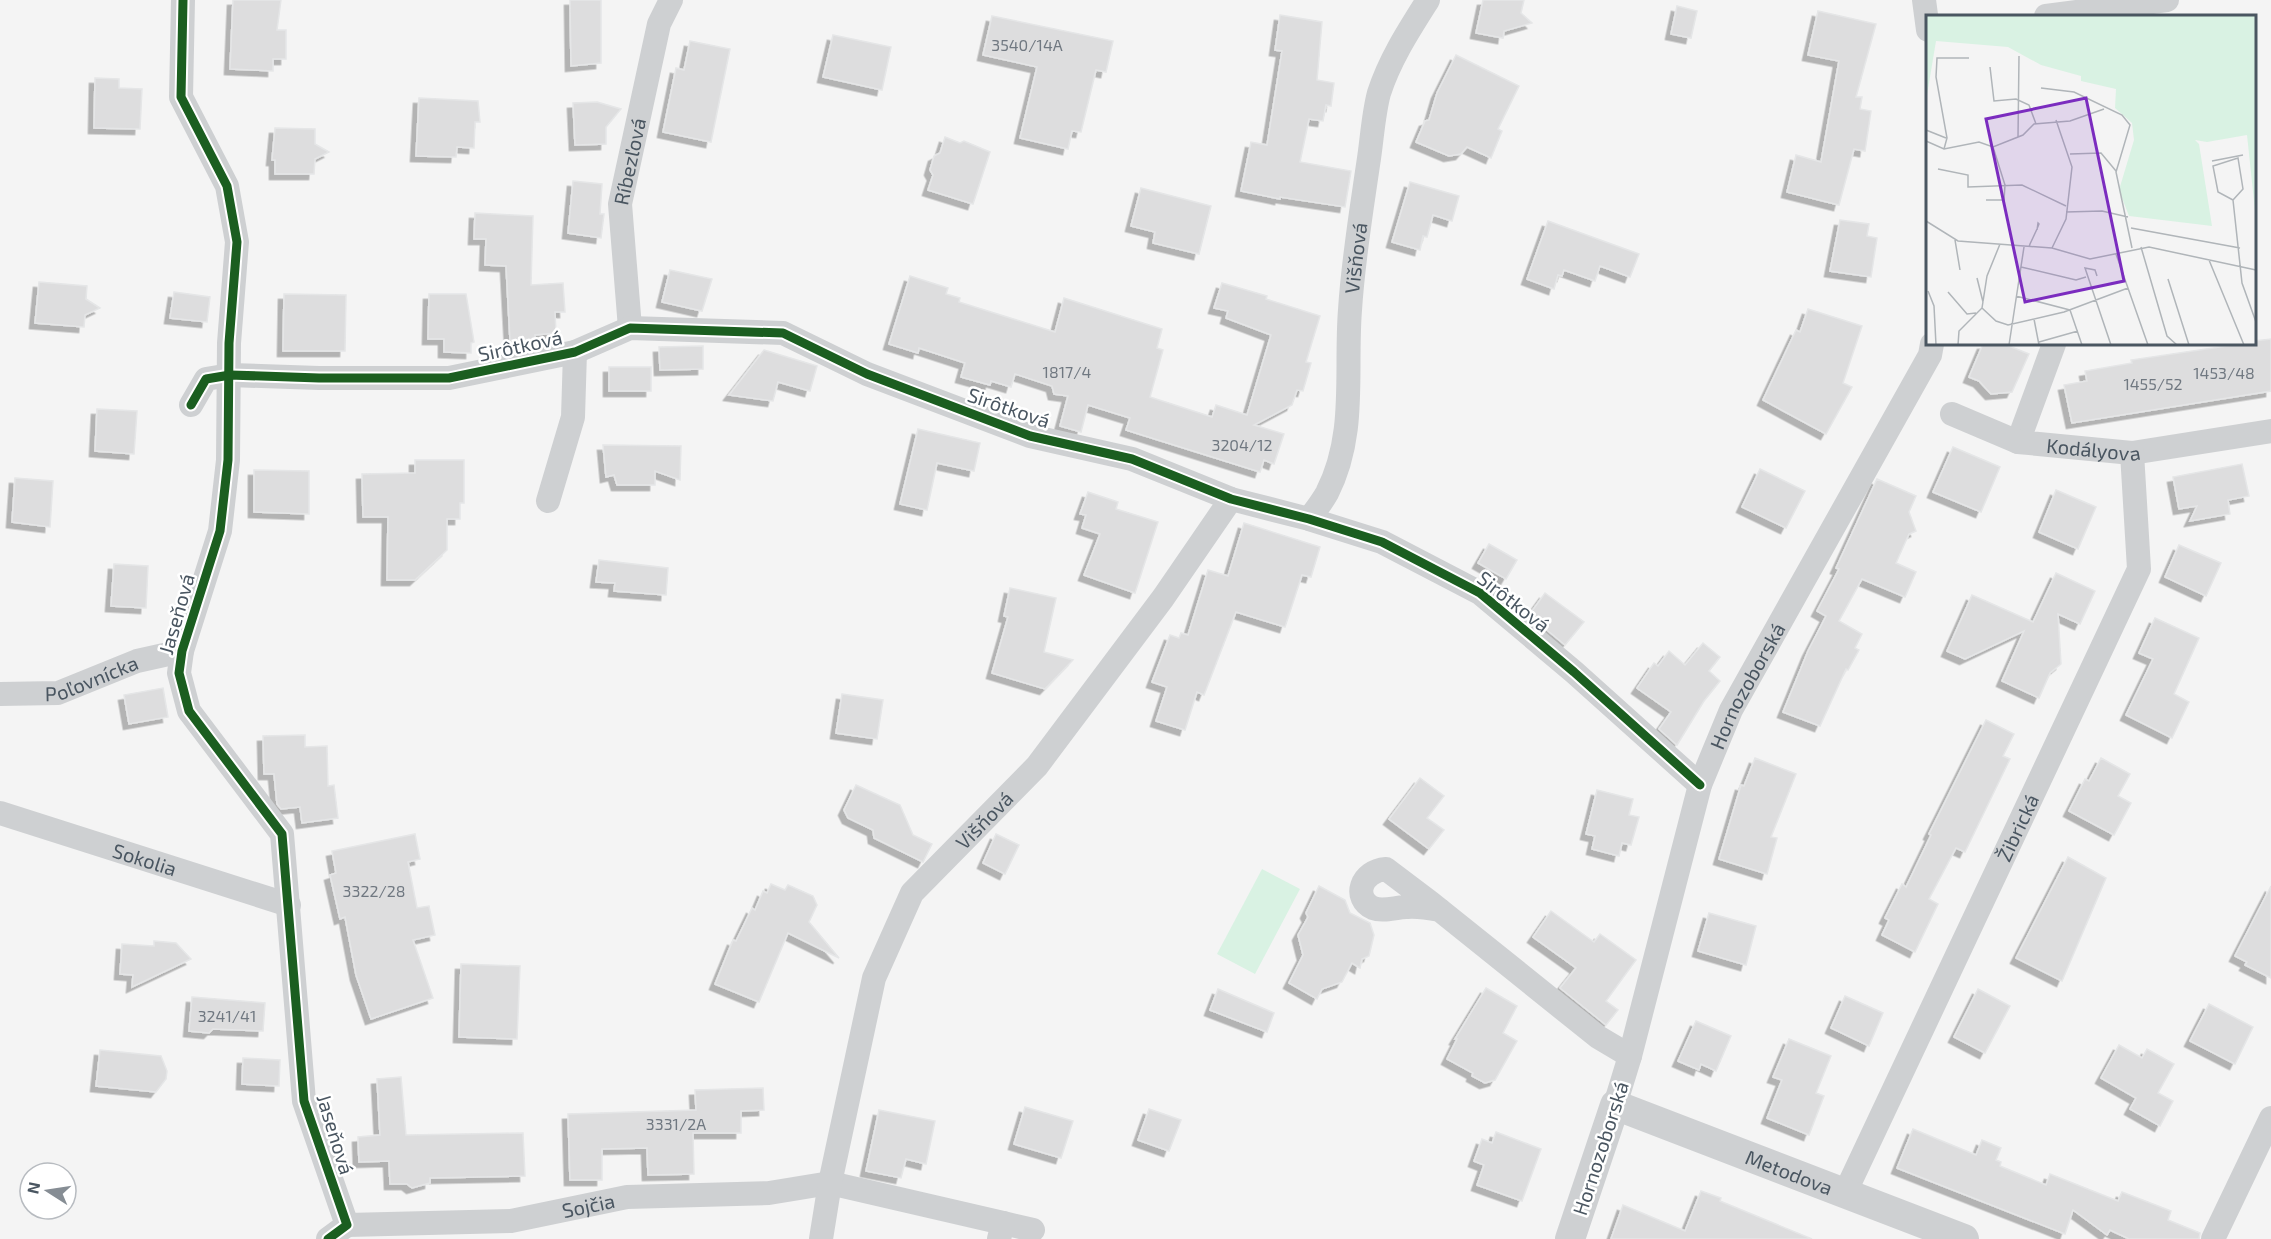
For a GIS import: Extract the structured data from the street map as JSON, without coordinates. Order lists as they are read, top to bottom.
{
  "streets": {
    "street": [
      "Ríbezľová",
      "Višňová",
      "Sirôtková",
      "Kodályova",
      "Jaseňová",
      "Poľovnícka",
      "Hornozoborská",
      "Žibrická",
      "Sokolia",
      "Metodova",
      "Sojčia"
    ]
  },
  "crossings": [
    ["Ríbezľová", "Sirôtková"],
    ["Višňová", "Sirôtková"],
    ["Višňová", "Sojčia"],
    ["Sirôtková", "Jaseňová"],
    ["Sirôtková", "Hornozoborská"],
    ["Kodályova", "Žibrická"],
    ["Jaseňová", "Poľovnícka"],
    ["Jaseňová", "Sokolia"],
    ["Jaseňová", "Sojčia"],
    ["Hornozoborská", "Metodova"],
    ["Žibrická", "Metodova"]
  ],
  "house_numbers": [
    "3540/14A",
    "1817/4",
    "1453/48",
    "1455/52",
    "3204/12",
    "3322/28",
    "3241/41",
    "3331/2A"
  ],
  "north": "left"
}
